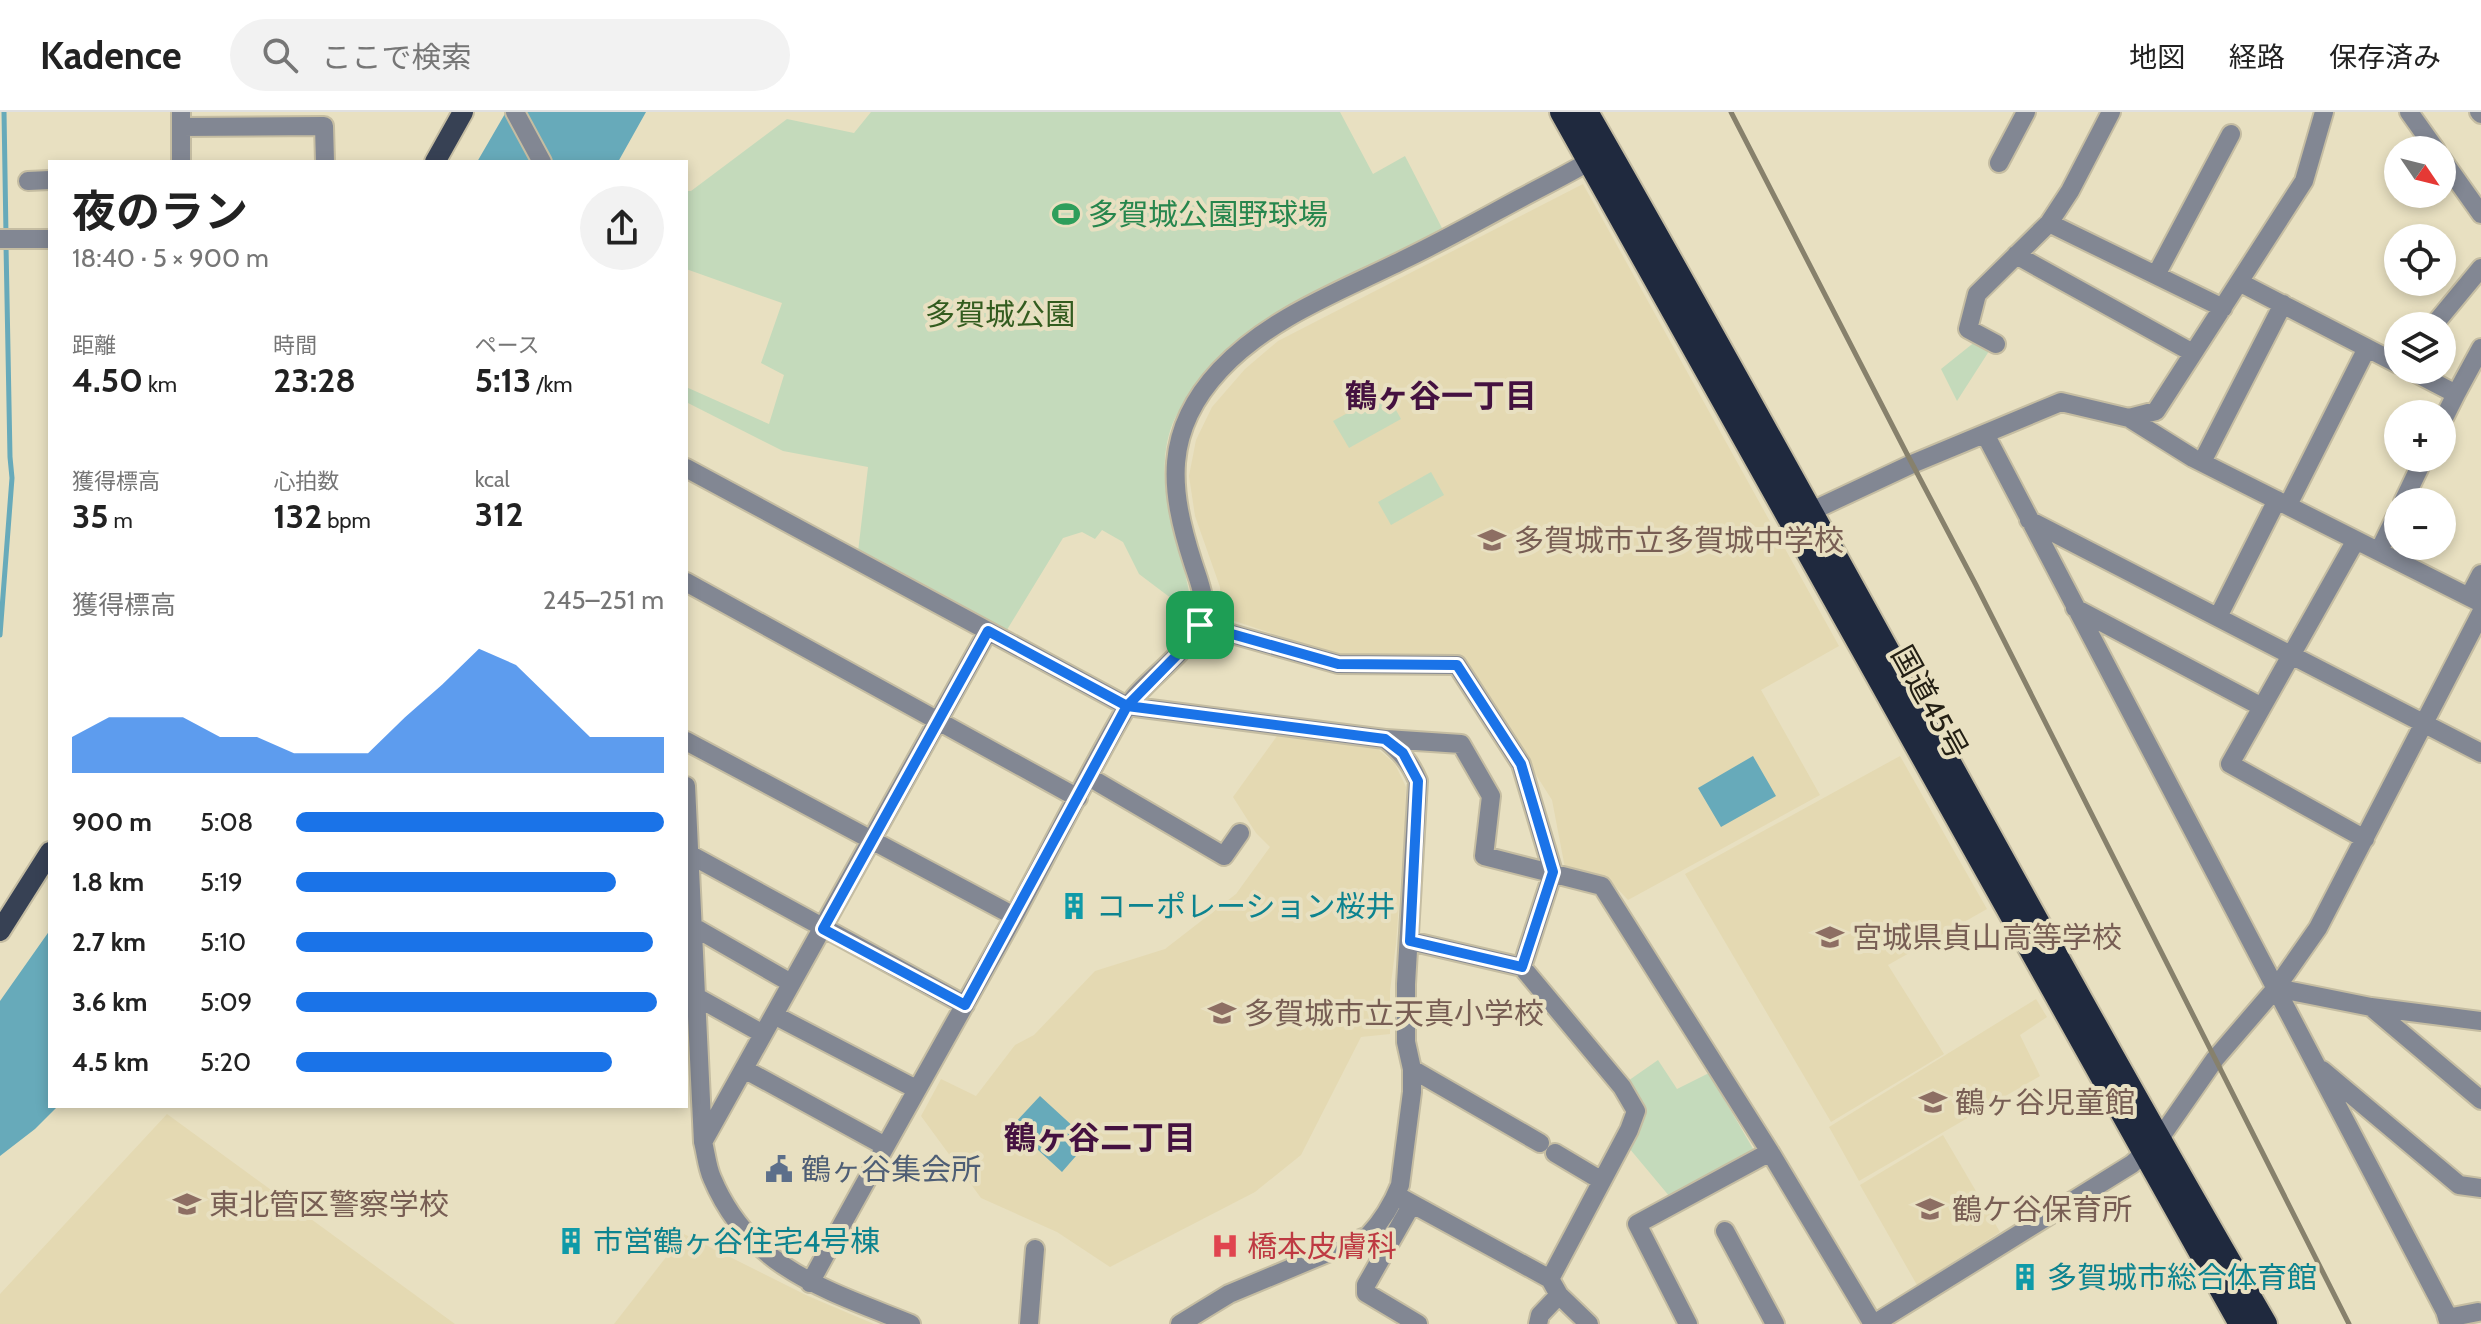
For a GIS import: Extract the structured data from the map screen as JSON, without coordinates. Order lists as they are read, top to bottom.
{
  "streets": {
    "highway": ["国道45号"]
  },
  "districts": ["鶴ヶ谷一丁目", "鶴ヶ谷二丁目"],
  "parks": ["多賀城公園"],
  "places": {
    "sports": ["多賀城公園野球場"],
    "school or university": [
      "多賀城市立多賀城中学校",
      "宮城県貞山高等学校",
      "多賀城市立天真小学校",
      "鶴ヶ谷児童館",
      "東北管区警察学校",
      "鶴ケ谷保育所"
    ],
    "building": ["コーポレーション桜井", "市営鶴ヶ谷住宅4号棟", "多賀城市総合体育館"],
    "public building": ["鶴ヶ谷集会所"],
    "hospital": ["橋本皮膚科"]
  },
  "north": "bottom right",
  "page": {
    "header": "Kadence",
    "search": "ここで検索",
    "nav": ["地図", "経路", "保存済み"],
    "map_buttons": ["+", "−"],
    "heading": ["夜のラン", "18:40 · 5 × 900 m"],
    "stats": [
      ["距離", "4.50 km"],
      ["時間", "23:28"],
      ["ペース", "5:13 /km"],
      ["獲得標高", "35 m"],
      ["心拍数", "132 bpm"],
      ["kcal", "312"]
    ],
    "chart": ["獲得標高", "245–251 m"],
    "list": [
      {
        "name": "900 m",
        "note": "5:08"
      },
      {
        "name": "1.8 km",
        "note": "5:19"
      },
      {
        "name": "2.7 km",
        "note": "5:10"
      },
      {
        "name": "3.6 km",
        "note": "5:09"
      },
      {
        "name": "4.5 km",
        "note": "5:20"
      }
    ]
  }
}
